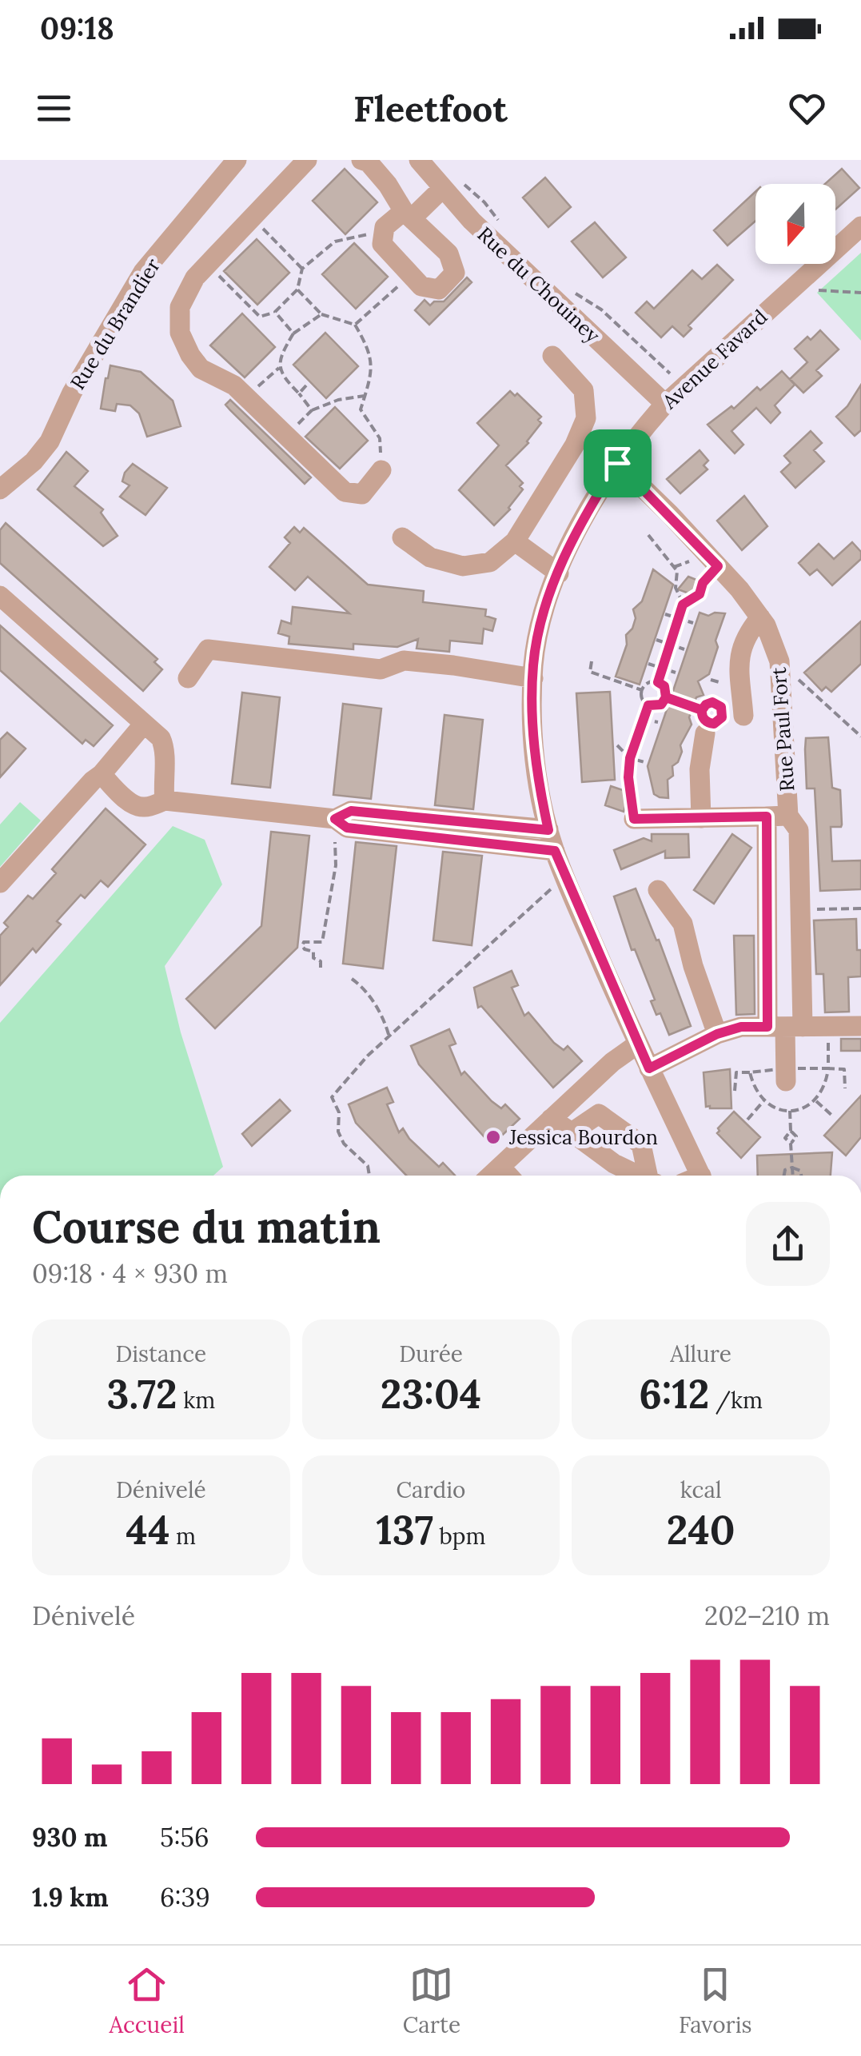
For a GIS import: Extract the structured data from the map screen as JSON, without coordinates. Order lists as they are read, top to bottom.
{
  "streets": {
    "street": [
      "Rue du Chouiney",
      "Rue du Brandier",
      "Avenue Favard",
      "Rue Paul Fort"
    ]
  },
  "crossings": [
    ["Rue du Chouiney", "Avenue Favard"],
    ["Avenue Favard", "Rue Paul Fort"]
  ],
  "places": ["Jessica Bourdon"],
  "north": "bottom",
  "page": {
    "status": "09:18",
    "header": "Fleetfoot",
    "heading": ["Course du matin", "09:18 · 4 × 930 m"],
    "stats": [
      ["Distance", "3.72 km"],
      ["Durée", "23:04"],
      ["Allure", "6:12 /km"],
      ["Dénivelé", "44 m"],
      ["Cardio", "137 bpm"],
      ["kcal", "240"]
    ],
    "chart": ["Dénivelé", "202–210 m"],
    "list": [
      {
        "name": "930 m",
        "note": "5:56"
      },
      {
        "name": "1.9 km",
        "note": "6:39"
      }
    ],
    "tabs": ["Accueil", "Carte", "Favoris"]
  }
}
